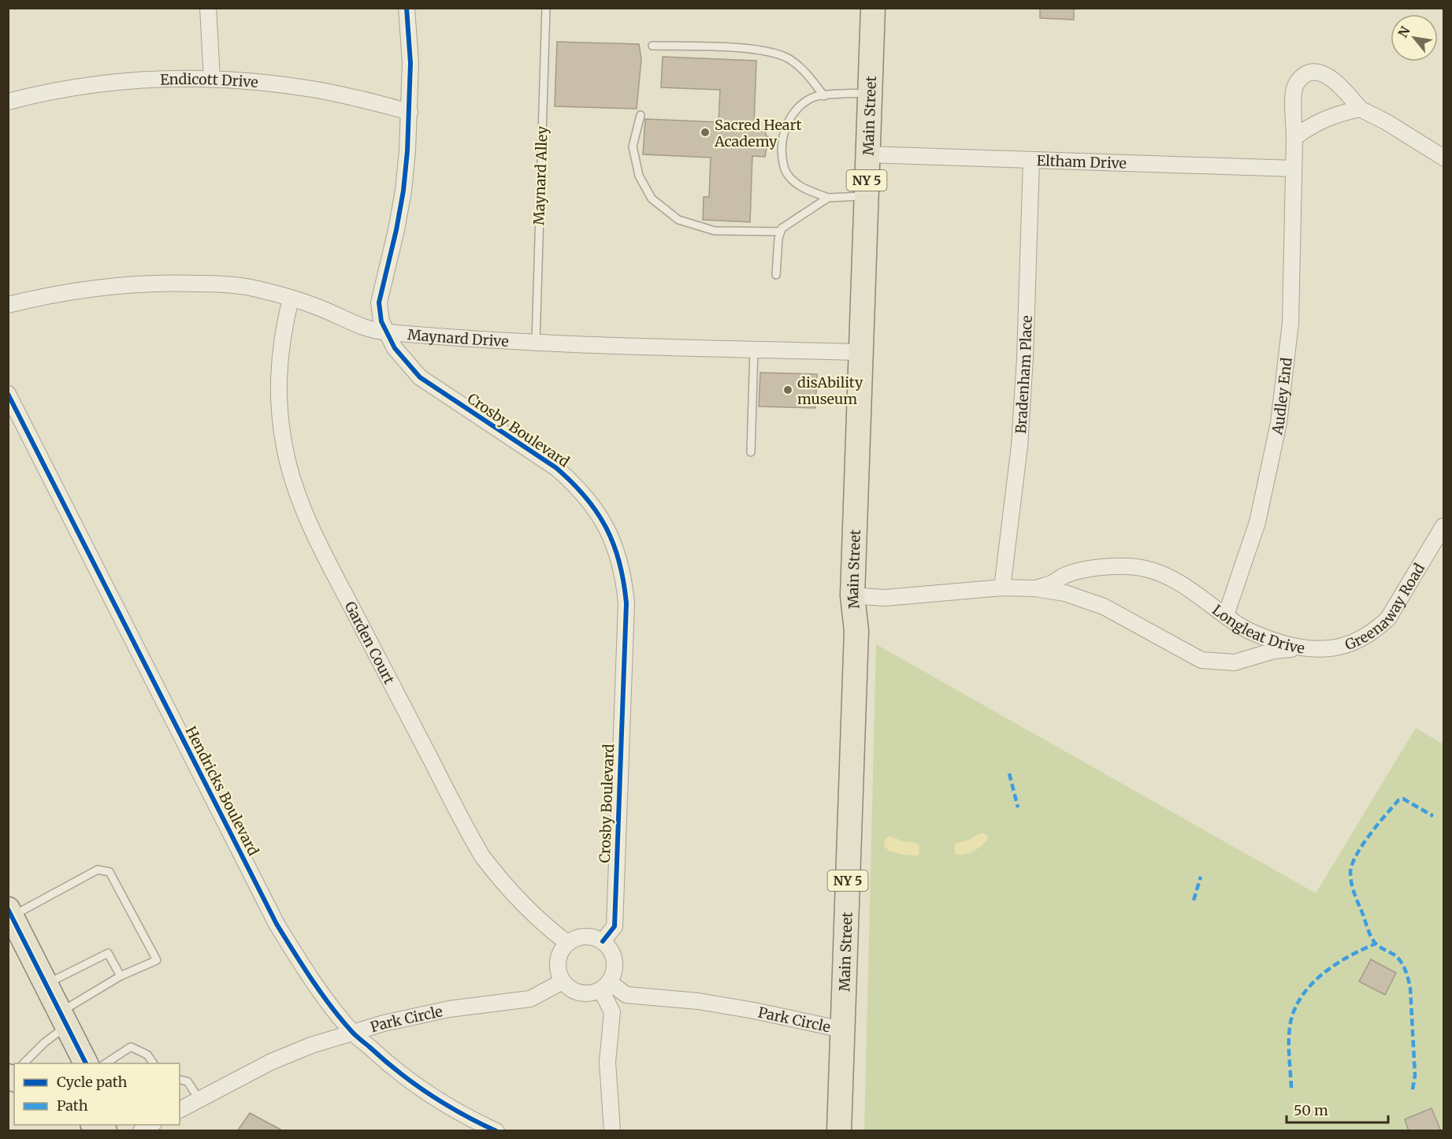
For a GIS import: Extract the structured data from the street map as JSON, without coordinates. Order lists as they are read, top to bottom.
{
  "streets": {
    "main road": ["Main Street", "NY 5"],
    "street": [
      "Endicott Drive",
      "Eltham Drive",
      "Maynard Drive",
      "Bradenham Place",
      "Audley End",
      "Crosby Boulevard",
      "Greenaway Road",
      "Longleat Drive",
      "Garden Court",
      "Hendricks Boulevard",
      "Park Circle"
    ],
    "lane": ["Maynard Alley"]
  },
  "crossings": [
    ["Endicott Drive", "Crosby Boulevard"],
    ["Main Street", "Eltham Drive"],
    ["Main Street", "Maynard Drive"],
    ["Main Street", "Longleat Drive"],
    ["Main Street", "Park Circle"],
    ["Eltham Drive", "Bradenham Place"],
    ["Eltham Drive", "Audley End"],
    ["Maynard Alley", "Maynard Drive"],
    ["Maynard Drive", "Crosby Boulevard"],
    ["Maynard Drive", "Garden Court"],
    ["Bradenham Place", "Longleat Drive"],
    ["Audley End", "Longleat Drive"],
    ["Crosby Boulevard", "Garden Court"],
    ["Crosby Boulevard", "Park Circle"],
    ["Greenaway Road", "Longleat Drive"],
    ["Garden Court", "Park Circle"],
    ["Hendricks Boulevard", "Park Circle"]
  ],
  "places": ["Sacred Heart Academy", "disAbility museum"],
  "legend": ["Cycle path", "Path"],
  "scale_bar": "50 m",
  "north": "top left"
}
